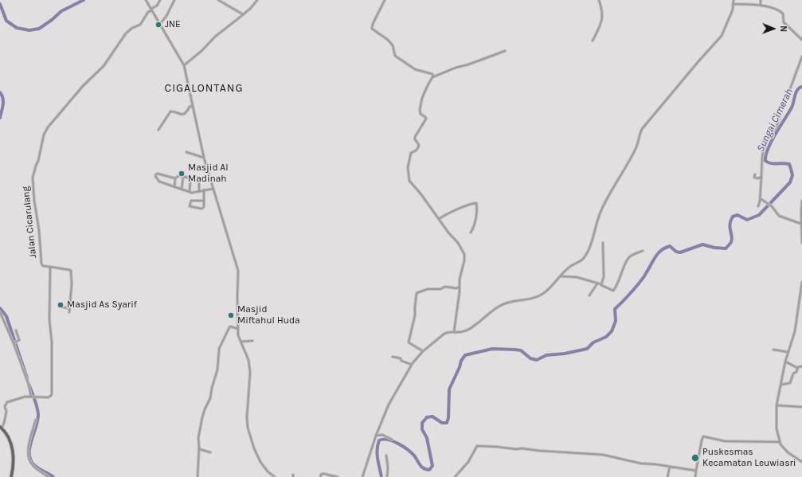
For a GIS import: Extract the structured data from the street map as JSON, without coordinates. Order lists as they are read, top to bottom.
{
  "streets": {
    "street": ["Jalan Cicarulang"]
  },
  "districts": ["CIGALONTANG"],
  "water": ["Sungai Cimerah"],
  "places": [
    "JNE",
    "Masjid Al Madinah",
    "Masjid As Syarif",
    "Masjid Miftahul Huda",
    "Puskesmas Kecamatan Leuwiasri"
  ],
  "north": "right"
}
